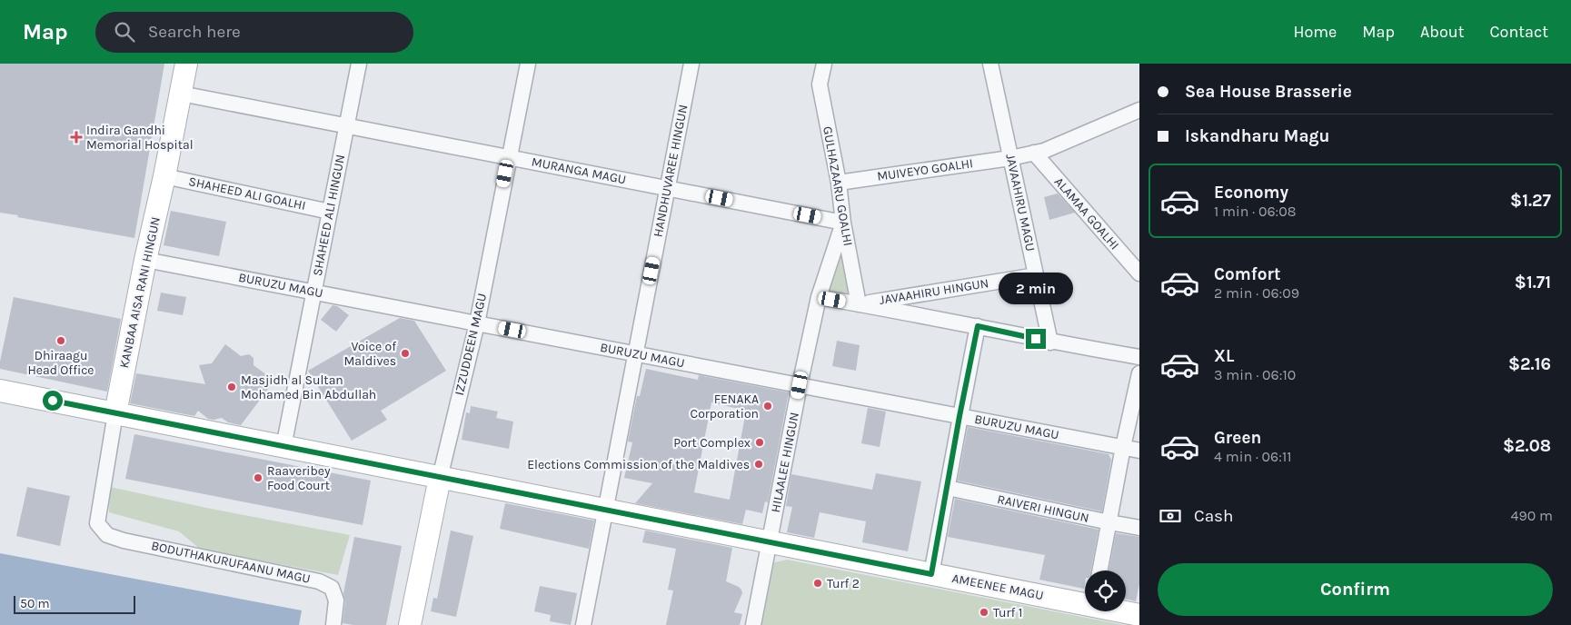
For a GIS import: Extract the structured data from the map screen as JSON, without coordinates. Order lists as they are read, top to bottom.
{
  "streets": {
    "main road": ["KANBAA AISA RANI HINGUN", "IZZUDDEEN MAGU", "AMEENEE MAGU"],
    "street": [
      "MUIVEYO GOALHI",
      "MURANGA MAGU",
      "HANDHUVAREE HINGUN",
      "GULHAZAARU GOALHI",
      "SHAHEED ALI GOALHI",
      "JAVAAHIRU MAGU",
      "ALAMAA GOALHI",
      "SHAHEED ALI HINGUN",
      "BURUZU MAGU",
      "JAVAAHIRU HINGUN",
      "HILAALEE HINGUN",
      "RAIVERI HINGUN",
      "BODUTHAKURUFAANU MAGU"
    ]
  },
  "crossings": [
    ["MUIVEYO GOALHI", "GULHAZAARU GOALHI"],
    ["MUIVEYO GOALHI", "JAVAAHIRU MAGU"],
    ["MUIVEYO GOALHI", "ALAMAA GOALHI"],
    ["MURANGA MAGU", "HANDHUVAREE HINGUN"],
    ["MURANGA MAGU", "GULHAZAARU GOALHI"],
    ["MURANGA MAGU", "SHAHEED ALI HINGUN"],
    ["MURANGA MAGU", "KANBAA AISA RANI HINGUN"],
    ["MURANGA MAGU", "IZZUDDEEN MAGU"],
    ["MURANGA MAGU", "HILAALEE HINGUN"],
    ["HANDHUVAREE HINGUN", "BURUZU MAGU"],
    ["HANDHUVAREE HINGUN", "AMEENEE MAGU"],
    ["GULHAZAARU GOALHI", "JAVAAHIRU HINGUN"],
    ["GULHAZAARU GOALHI", "HILAALEE HINGUN"],
    ["SHAHEED ALI GOALHI", "SHAHEED ALI HINGUN"],
    ["SHAHEED ALI GOALHI", "KANBAA AISA RANI HINGUN"],
    ["JAVAAHIRU MAGU", "JAVAAHIRU HINGUN"],
    ["SHAHEED ALI HINGUN", "BURUZU MAGU"],
    ["SHAHEED ALI HINGUN", "AMEENEE MAGU"],
    ["BURUZU MAGU", "KANBAA AISA RANI HINGUN"],
    ["BURUZU MAGU", "IZZUDDEEN MAGU"],
    ["BURUZU MAGU", "HILAALEE HINGUN"],
    ["KANBAA AISA RANI HINGUN", "BODUTHAKURUFAANU MAGU"],
    ["KANBAA AISA RANI HINGUN", "AMEENEE MAGU"],
    ["IZZUDDEEN MAGU", "AMEENEE MAGU"],
    ["HILAALEE HINGUN", "AMEENEE MAGU"]
  ],
  "places": {
    "health": ["Indira Gandhi Memorial Hospital"],
    "other": [
      "Dhiraagu Head Office",
      "Voice of Maldives",
      "Masjidh al Sultan Mohamed Bin Abdullah",
      "FENAKA Corporation",
      "Port Complex",
      "Elections Commission of the Maldives",
      "Raaveribey Food Court",
      "Turf 2",
      "Turf 1"
    ]
  },
  "scale_bar": "50 m",
  "page": {
    "header": "Map",
    "search": "Search here",
    "nav": [
      "Home",
      "Map",
      "About",
      "Contact"
    ],
    "banner": ["Sea House Brasserie", "Iskandharu Magu"],
    "list": [
      {
        "name": "Economy",
        "note": "1 min · 06:08",
        "value": "$1.27"
      },
      {
        "name": "Comfort",
        "note": "2 min · 06:09",
        "value": "$1.71"
      },
      {
        "name": "XL",
        "note": "3 min · 06:10",
        "value": "$2.16"
      },
      {
        "name": "Green",
        "note": "4 min · 06:11",
        "value": "$2.08"
      }
    ],
    "bubble": "2 min",
    "pay": ["Cash", "490 m"],
    "buttons": "Confirm",
    "scale": "50 m"
  }
}
